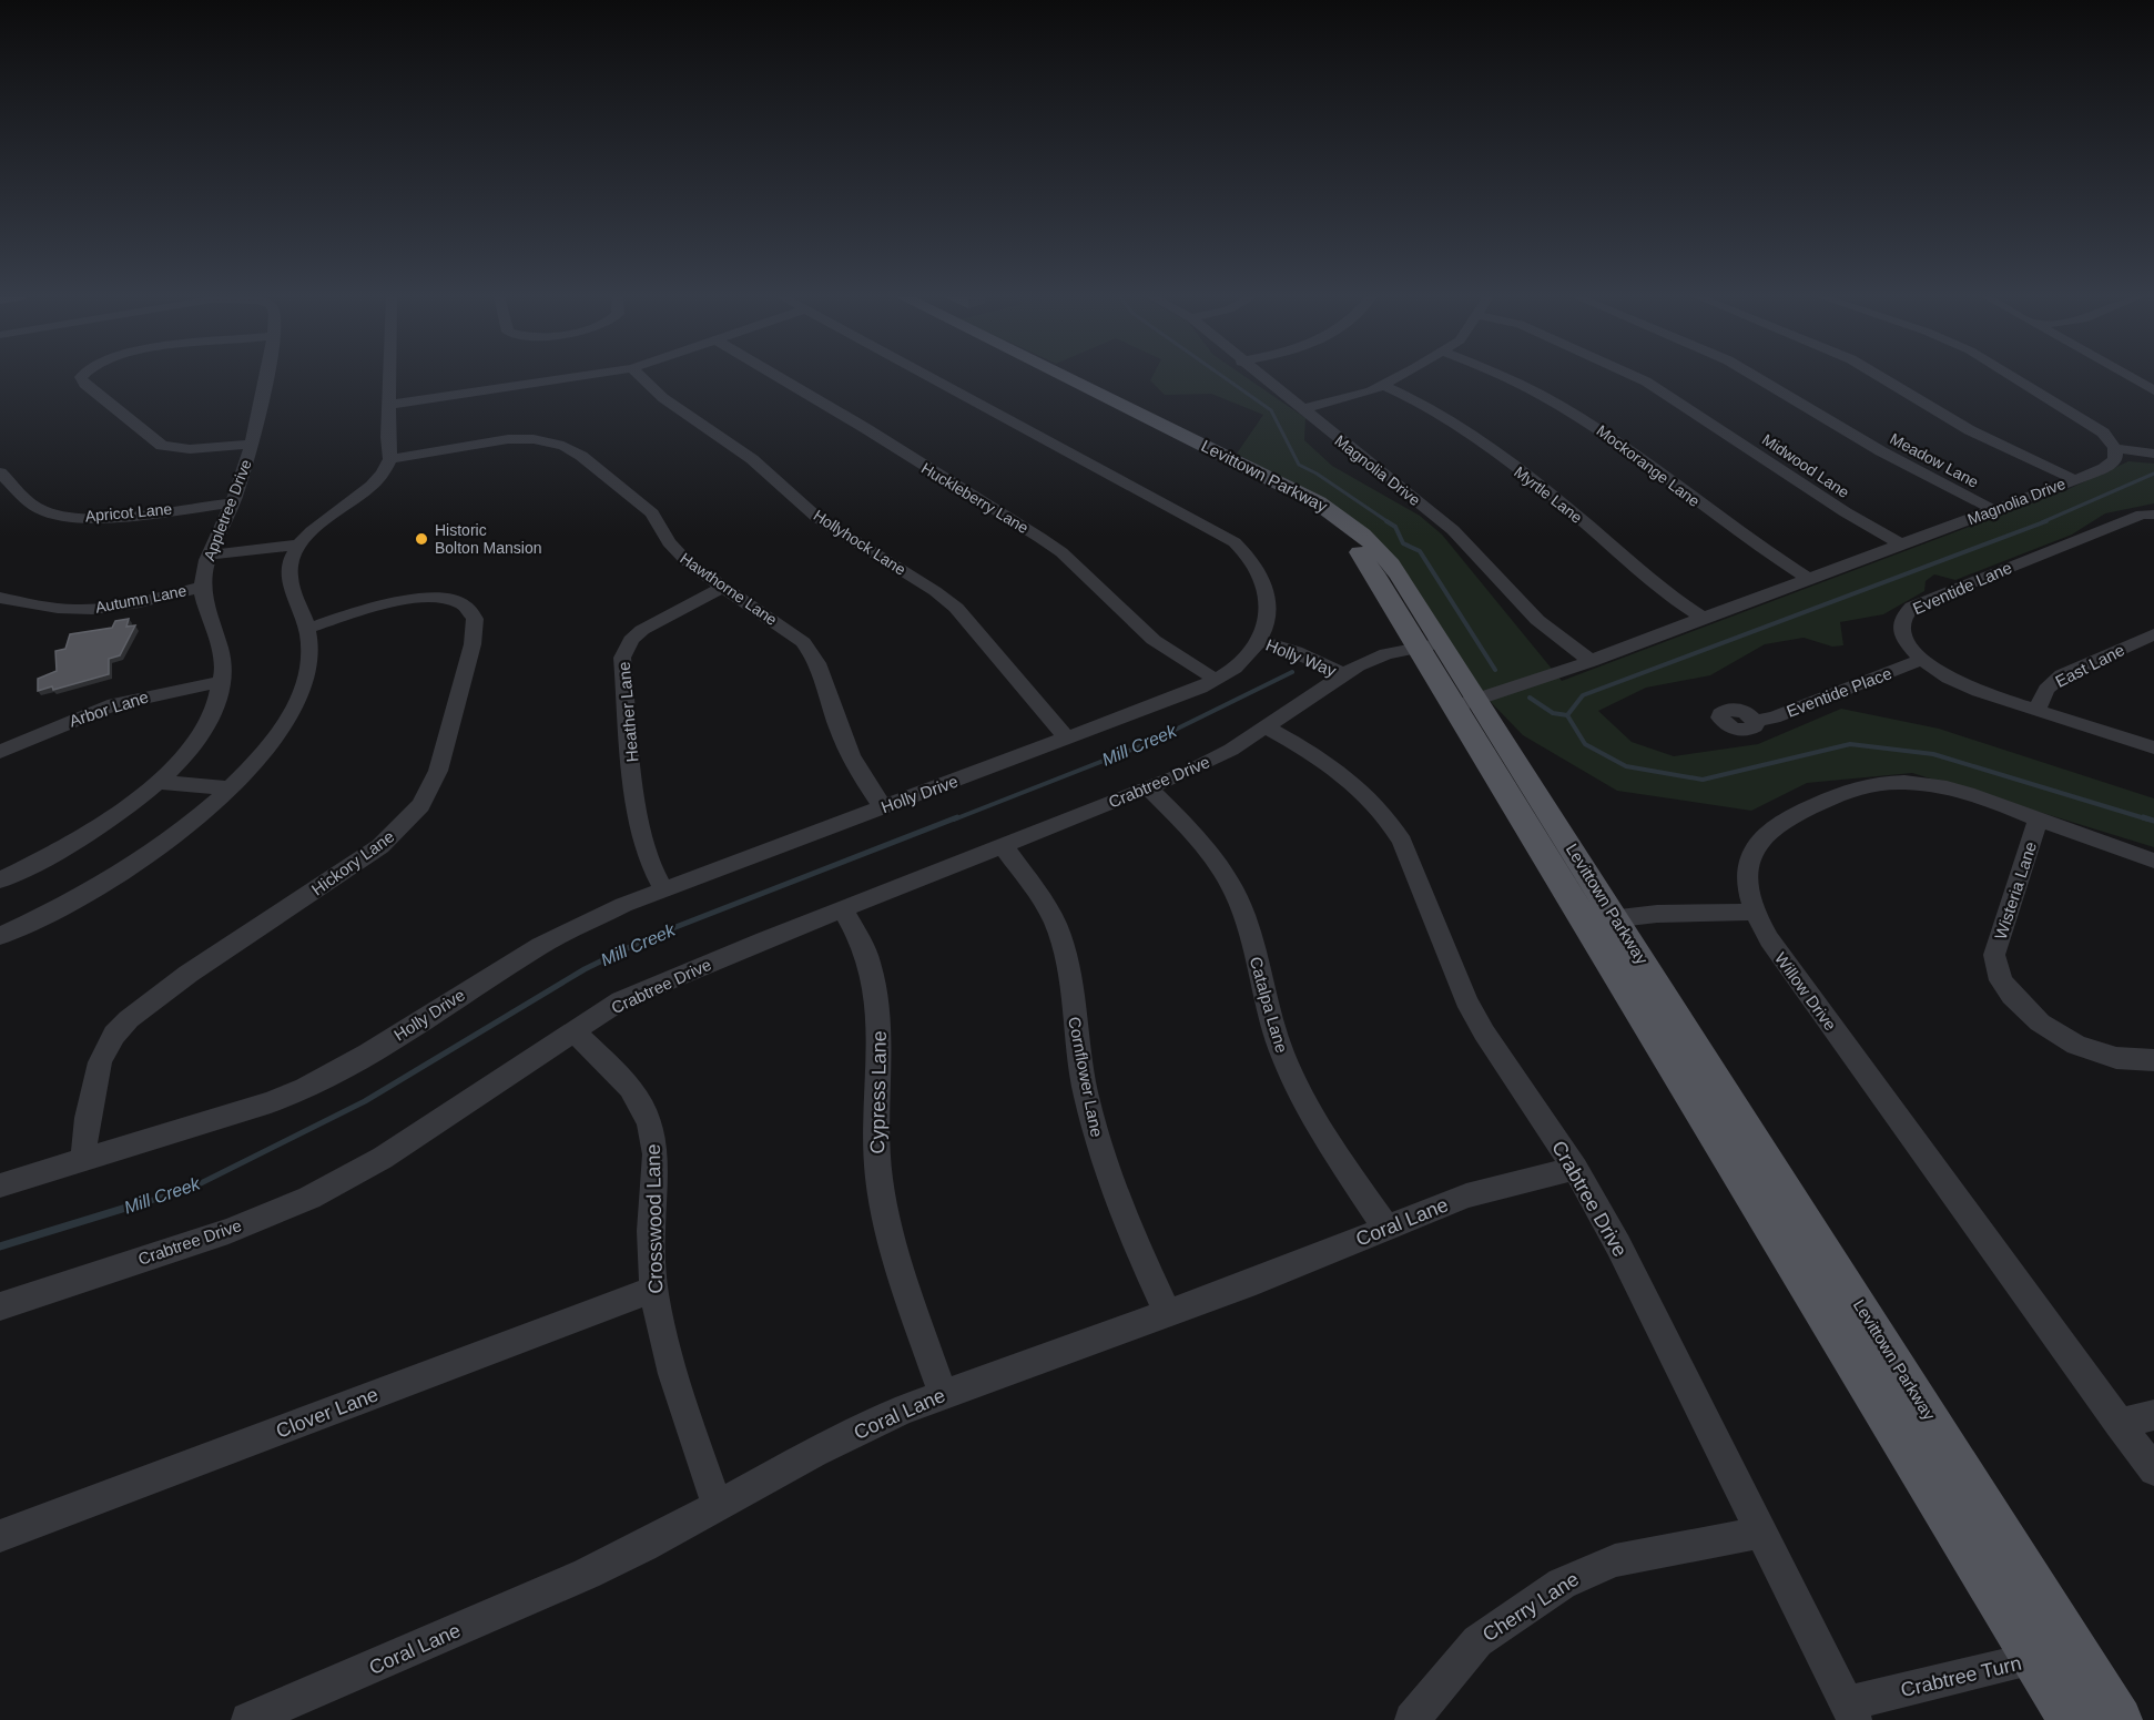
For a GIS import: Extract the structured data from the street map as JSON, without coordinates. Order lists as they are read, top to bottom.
{
  "streets": {
    "main road": ["Levittown Parkway"],
    "street": [
      "Meadow Lane",
      "Mockorange Lane",
      "Midwood Lane",
      "Magnolia Drive",
      "Myrtle Lane",
      "Huckleberry Lane",
      "Appletree Drive",
      "Apricot Lane",
      "Hollyhock Lane",
      "Eventide Lane",
      "Hawthorne Lane",
      "Autumn Lane",
      "Holly Way",
      "East Lane",
      "Eventide Place",
      "Arbor Lane",
      "Heather Lane",
      "Crabtree Drive",
      "Holly Drive",
      "Hickory Lane",
      "Wisteria Lane",
      "Willow Drive",
      "Catalpa Lane",
      "Cornflower Lane",
      "Cypress Lane",
      "Crosswood Lane",
      "Coral Lane",
      "Clover Lane",
      "Cherry Lane",
      "Crabtree Turn"
    ]
  },
  "crossings": [
    ["Meadow Lane", "Magnolia Drive"],
    ["Mockorange Lane", "Magnolia Drive"],
    ["Midwood Lane", "Magnolia Drive"],
    ["Magnolia Drive", "Levittown Parkway"],
    ["Magnolia Drive", "Myrtle Lane"],
    ["Levittown Parkway", "Crabtree Drive"],
    ["Levittown Parkway", "Crabtree Turn"],
    ["Huckleberry Lane", "Holly Drive"],
    ["Appletree Drive", "Apricot Lane"],
    ["Appletree Drive", "Autumn Lane"],
    ["Appletree Drive", "Arbor Lane"],
    ["Hollyhock Lane", "Holly Drive"],
    ["Eventide Lane", "East Lane"],
    ["Eventide Lane", "Eventide Place"],
    ["Hawthorne Lane", "Heather Lane"],
    ["Hawthorne Lane", "Holly Drive"],
    ["Holly Way", "Crabtree Drive"],
    ["Holly Way", "Holly Drive"],
    ["Heather Lane", "Holly Drive"],
    ["Crabtree Drive", "Catalpa Lane"],
    ["Crabtree Drive", "Cornflower Lane"],
    ["Crabtree Drive", "Cypress Lane"],
    ["Crabtree Drive", "Crosswood Lane"],
    ["Crabtree Drive", "Coral Lane"],
    ["Crabtree Drive", "Cherry Lane"],
    ["Crabtree Drive", "Crabtree Turn"],
    ["Holly Drive", "Hickory Lane"],
    ["Wisteria Lane", "Willow Drive"],
    ["Catalpa Lane", "Coral Lane"],
    ["Cornflower Lane", "Coral Lane"],
    ["Cypress Lane", "Coral Lane"],
    ["Crosswood Lane", "Coral Lane"],
    ["Crosswood Lane", "Clover Lane"]
  ],
  "water": ["Mill Creek"],
  "places": ["Historic Bolton Mansion"]
}
